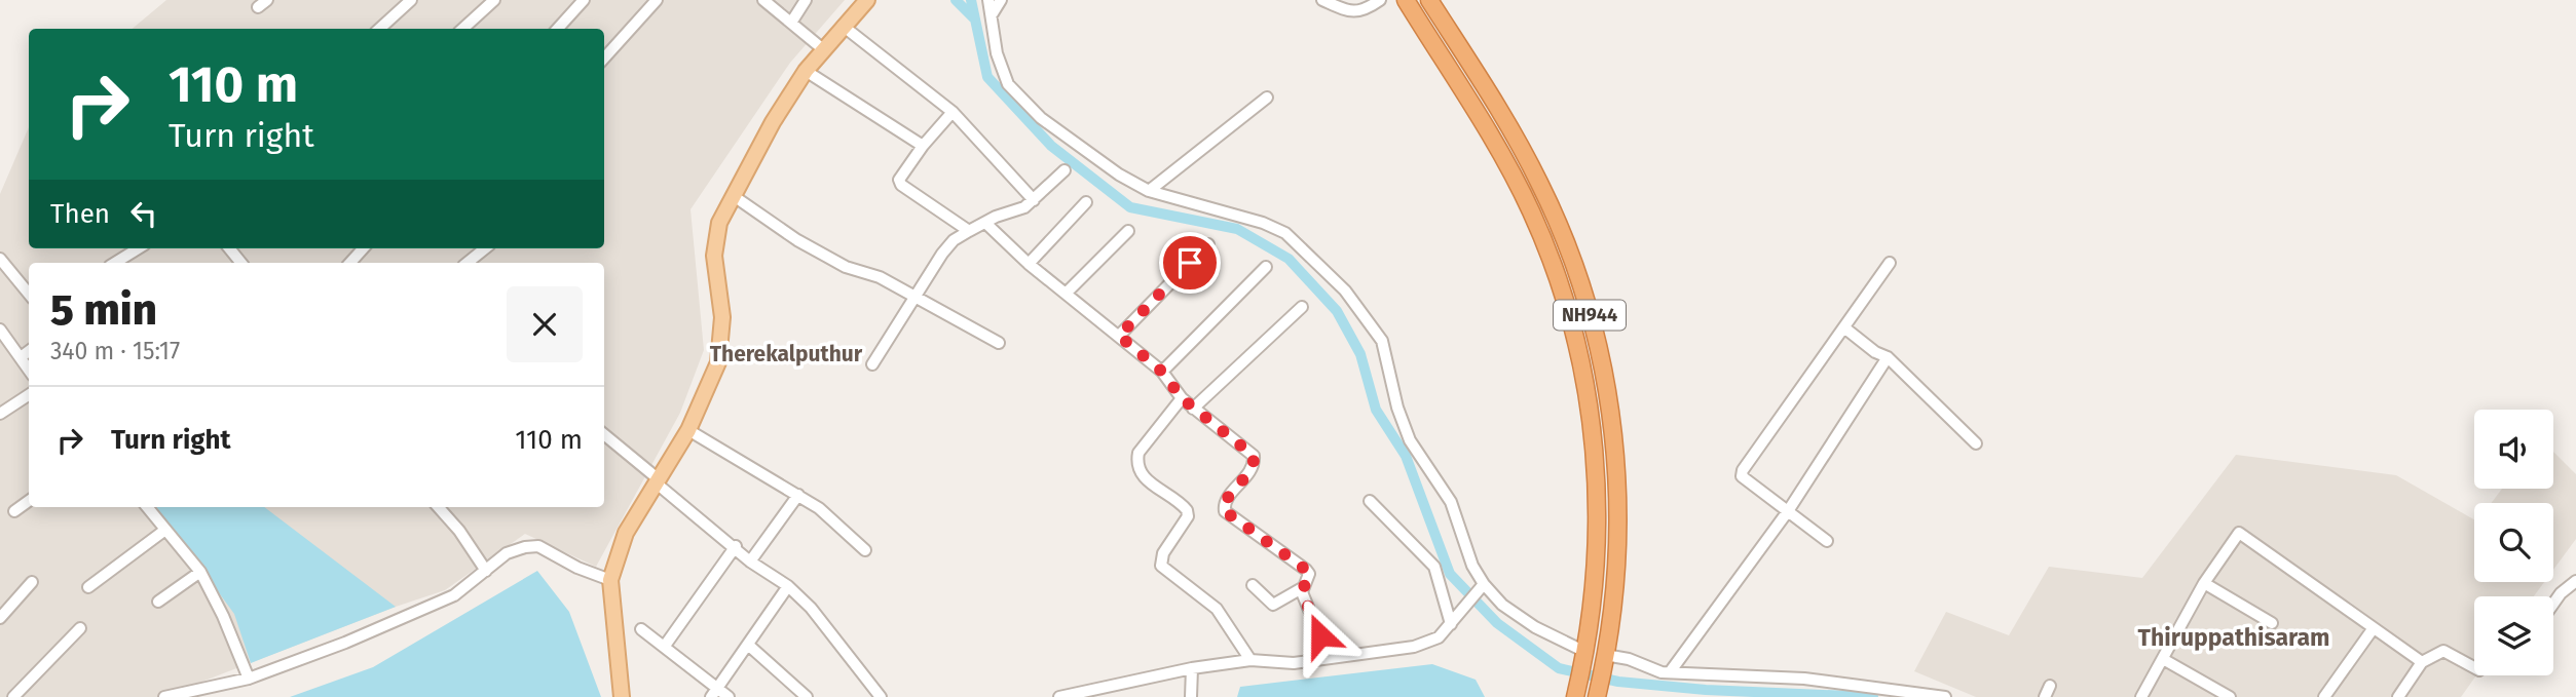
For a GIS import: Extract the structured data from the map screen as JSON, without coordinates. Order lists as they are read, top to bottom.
{
  "streets": {
    "highway": ["NH944"]
  },
  "districts": ["Therekalputhur", "Thiruppathisaram"],
  "page": {
    "turn": ["110 m", "Turn right"],
    "then": "Then",
    "heading": ["5 min", "340 m · 15:17"],
    "list": [
      {
        "name": "Turn right",
        "value": "110 m"
      }
    ]
  }
}
